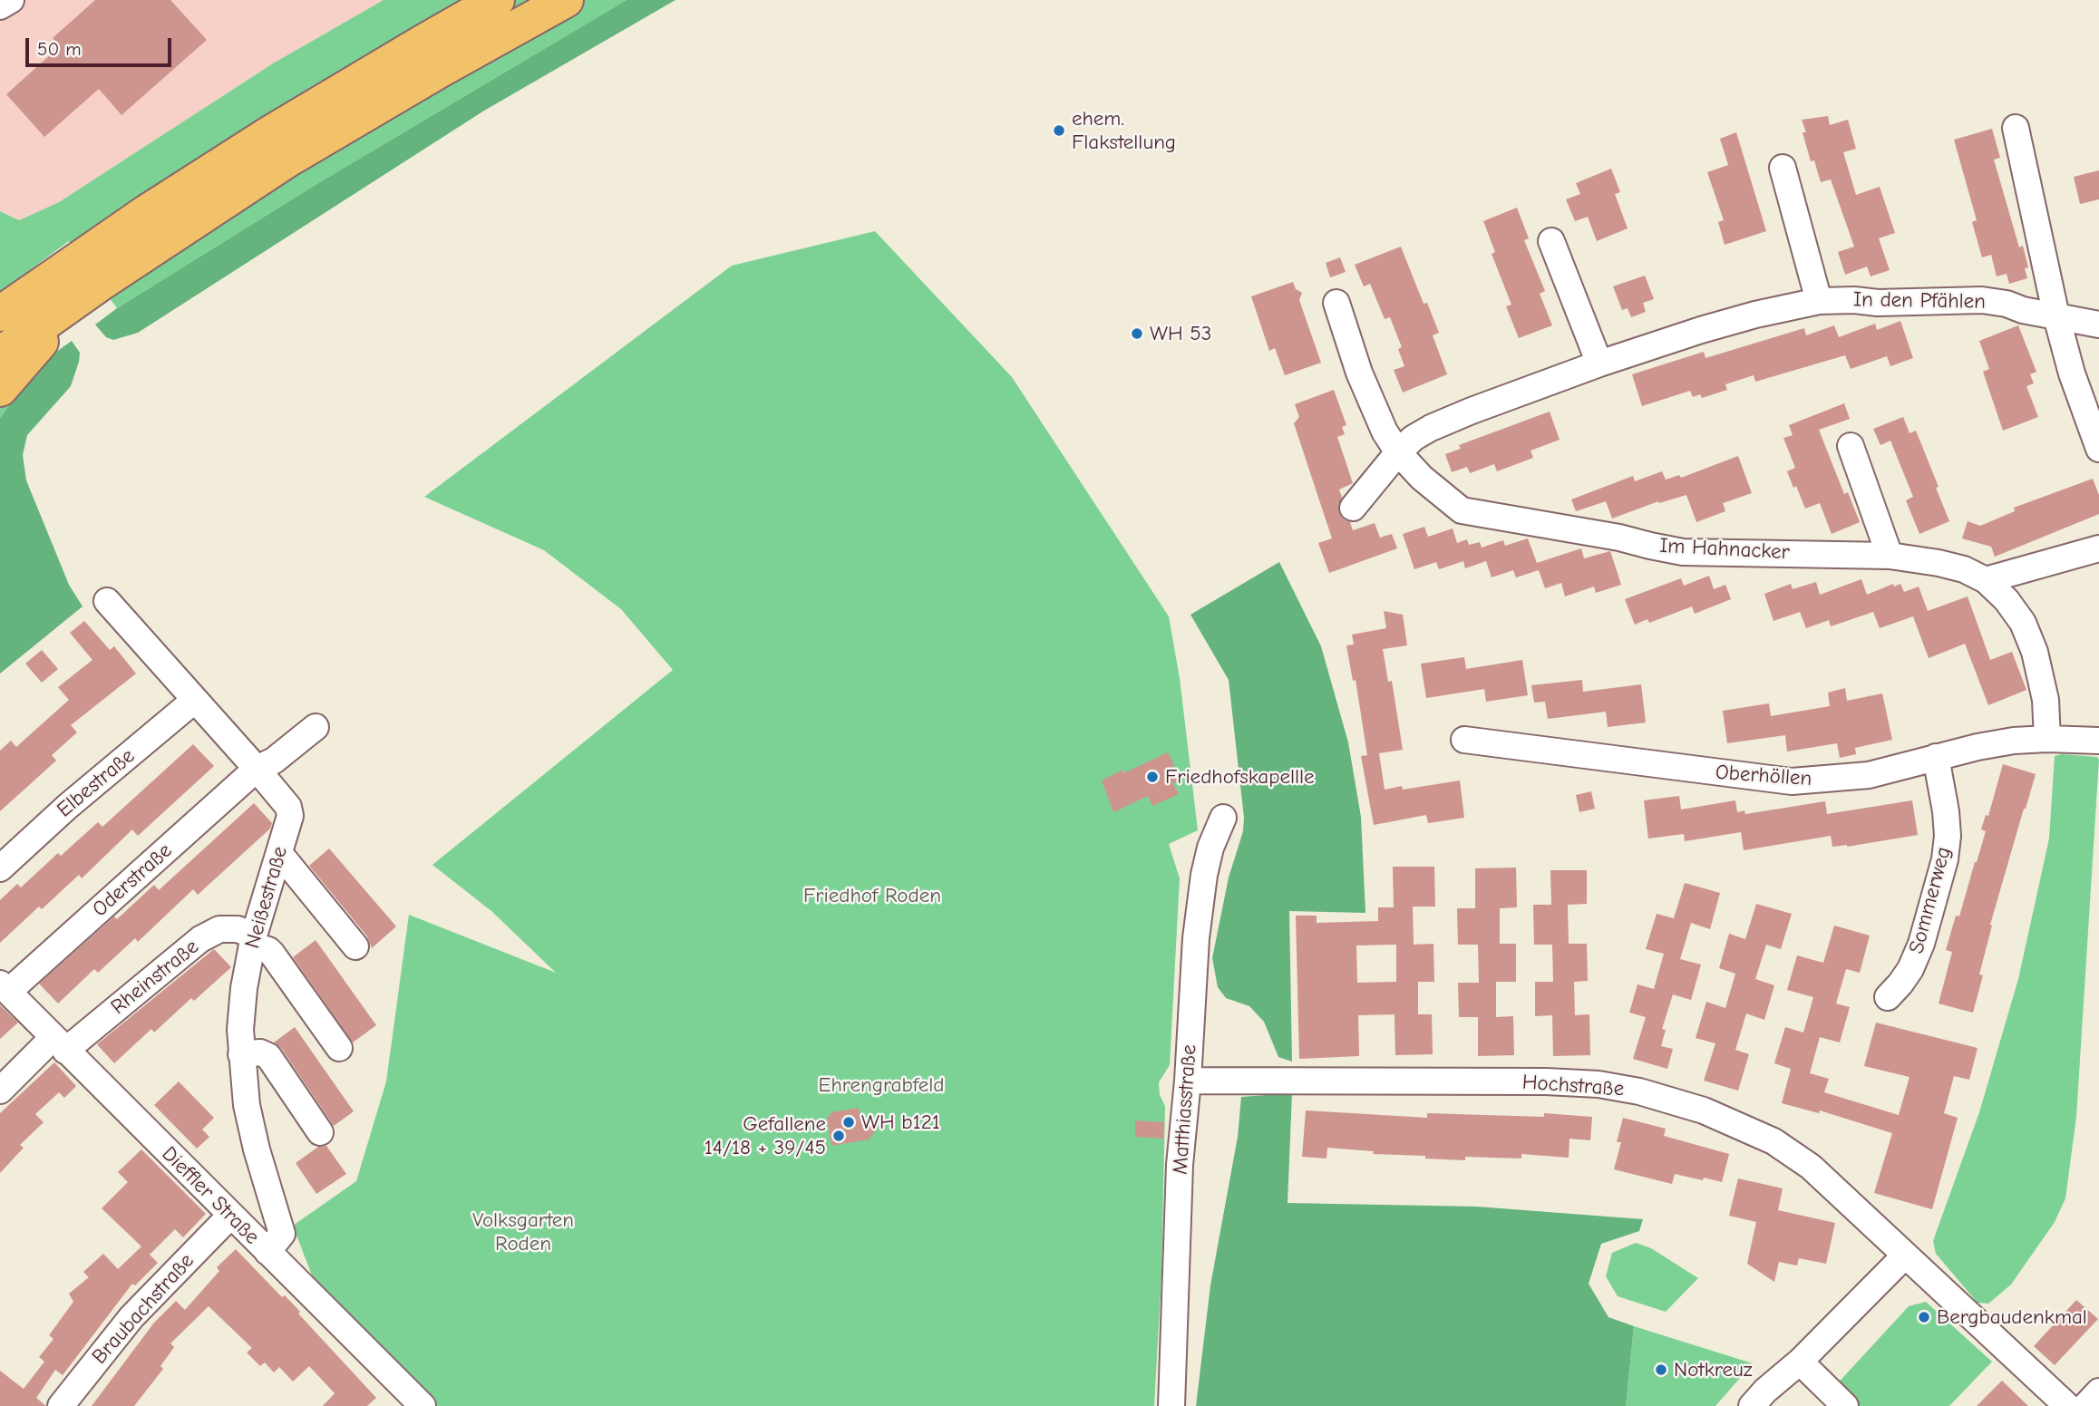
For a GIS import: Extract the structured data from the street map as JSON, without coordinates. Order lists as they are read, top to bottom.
{
  "streets": {
    "street": [
      "In den Pfählen",
      "Im Hahnacker",
      "Oberhöllen",
      "Elbestraße",
      "Oderstraße",
      "Neißestraße",
      "Sommerweg",
      "Rheinstraße",
      "Hochstraße",
      "Matthiasstraße",
      "Dieffler Straße",
      "Braubachstraße"
    ]
  },
  "crossings": [
    ["In den Pfählen", "Im Hahnacker"],
    ["Im Hahnacker", "Oberhöllen"],
    ["Oberhöllen", "Sommerweg"],
    ["Elbestraße", "Neißestraße"],
    ["Oderstraße", "Neißestraße"],
    ["Oderstraße", "Dieffler Straße"],
    ["Neißestraße", "Rheinstraße"],
    ["Neißestraße", "Dieffler Straße"],
    ["Rheinstraße", "Dieffler Straße"],
    ["Hochstraße", "Matthiasstraße"],
    ["Dieffler Straße", "Braubachstraße"]
  ],
  "parks": ["Friedhof Roden", "Ehrengrabfeld", "Volksgarten Roden"],
  "places": [
    "ehem. Flakstellung",
    "WH 53",
    "Friedhofskapellle",
    "WH b121",
    "Gefallene 14/18 + 39/45",
    "Bergbaudenkmal",
    "Notkreuz"
  ],
  "scale_bar": "50 m"
}
